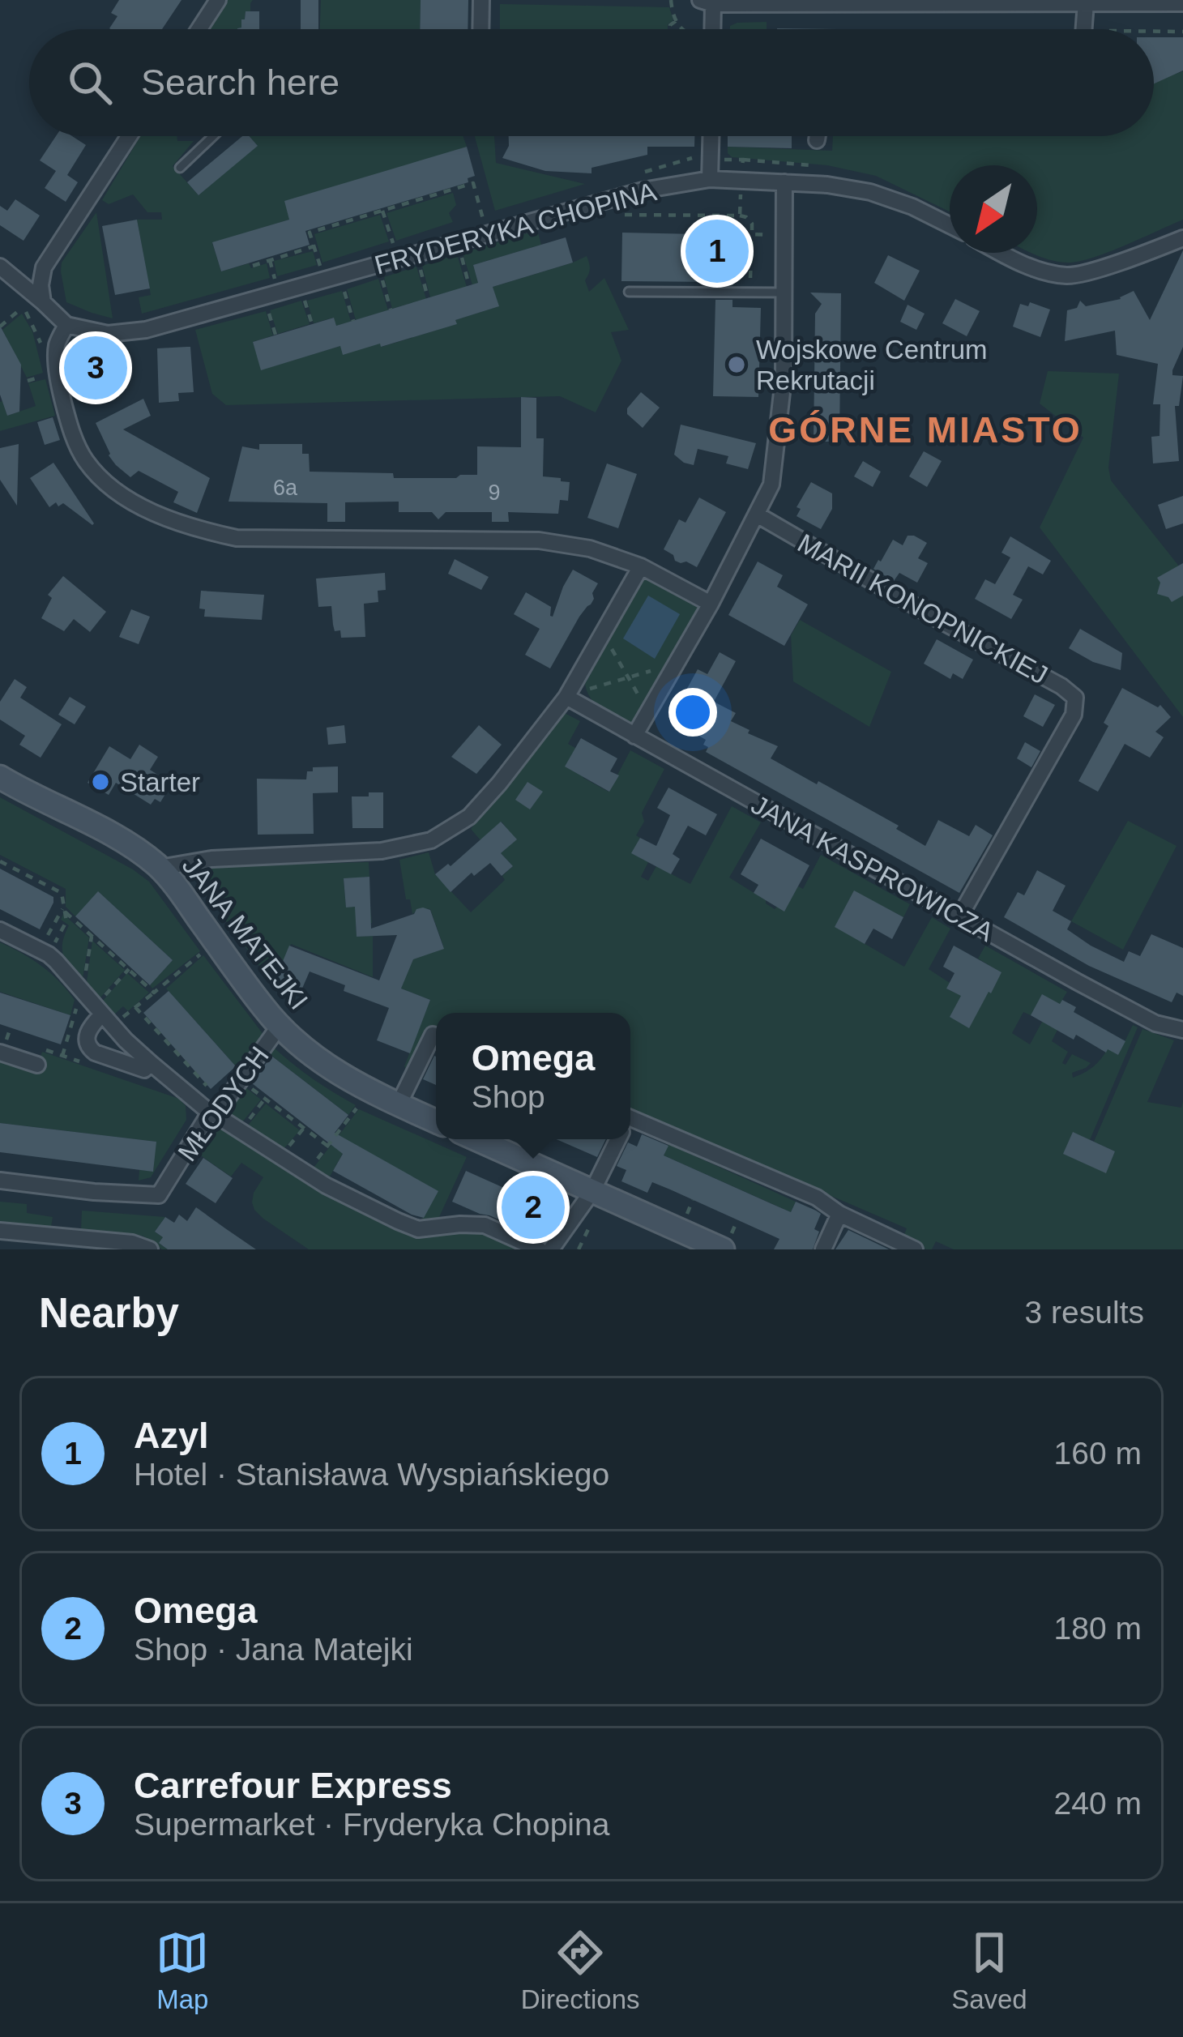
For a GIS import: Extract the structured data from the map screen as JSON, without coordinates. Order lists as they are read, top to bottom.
{
  "streets": {
    "street": [
      "FRYDERYKA CHOPINA",
      "MARII KONOPNICKIEJ",
      "JANA KASPROWICZA",
      "JANA MATEJKI",
      "MŁODYCH"
    ]
  },
  "crossings": [
    ["MARII KONOPNICKIEJ", "JANA KASPROWICZA"],
    ["JANA MATEJKI", "MŁODYCH"]
  ],
  "districts": ["GÓRNE MIASTO"],
  "places": ["Wojskowe Centrum Rekrutacji", "Starter"],
  "house_numbers": ["6a", "9"],
  "north": "bottom left",
  "page": {
    "search": "Search here",
    "pins": ["1", "3", "2"],
    "popup": ["Omega", "Shop"],
    "heading": ["Nearby", "3 results"],
    "list": [
      {
        "mark": "1",
        "name": "Azyl",
        "note": "Hotel · Stanisława Wyspiańskiego",
        "value": "160 m"
      },
      {
        "mark": "2",
        "name": "Omega",
        "note": "Shop · Jana Matejki",
        "value": "180 m"
      },
      {
        "mark": "3",
        "name": "Carrefour Express",
        "note": "Supermarket · Fryderyka Chopina",
        "value": "240 m"
      }
    ],
    "nav": ["Map", "Directions", "Saved"]
  }
}
